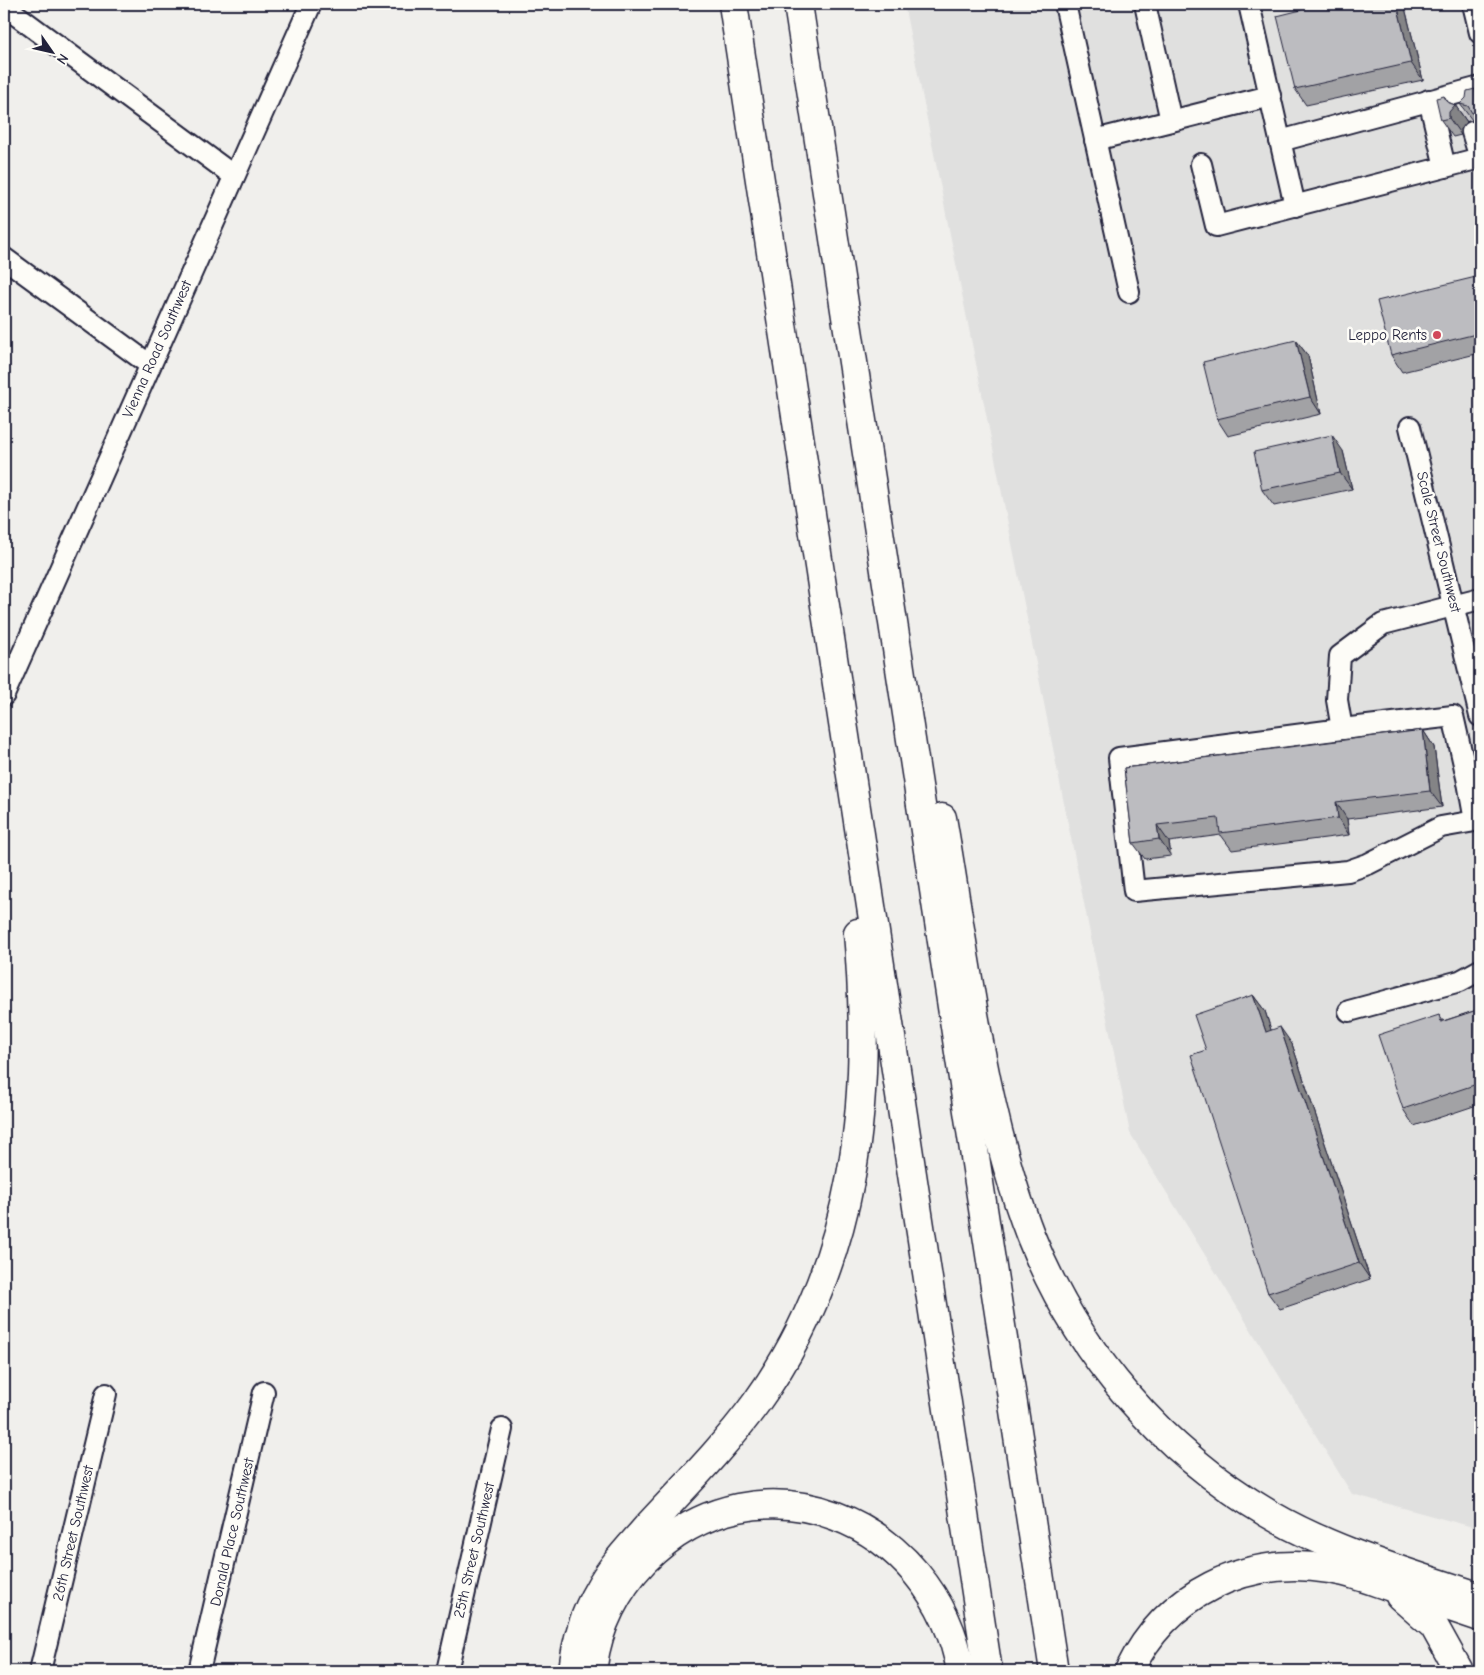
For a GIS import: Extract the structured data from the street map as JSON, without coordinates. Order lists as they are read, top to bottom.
{
  "streets": {
    "street": [
      "Vienna Road Southwest",
      "Scale Street Southwest",
      "Donald Place Southwest",
      "26th Street Southwest",
      "25th Street Southwest"
    ]
  },
  "places": ["Leppo Rents"],
  "north": "bottom right"
}
